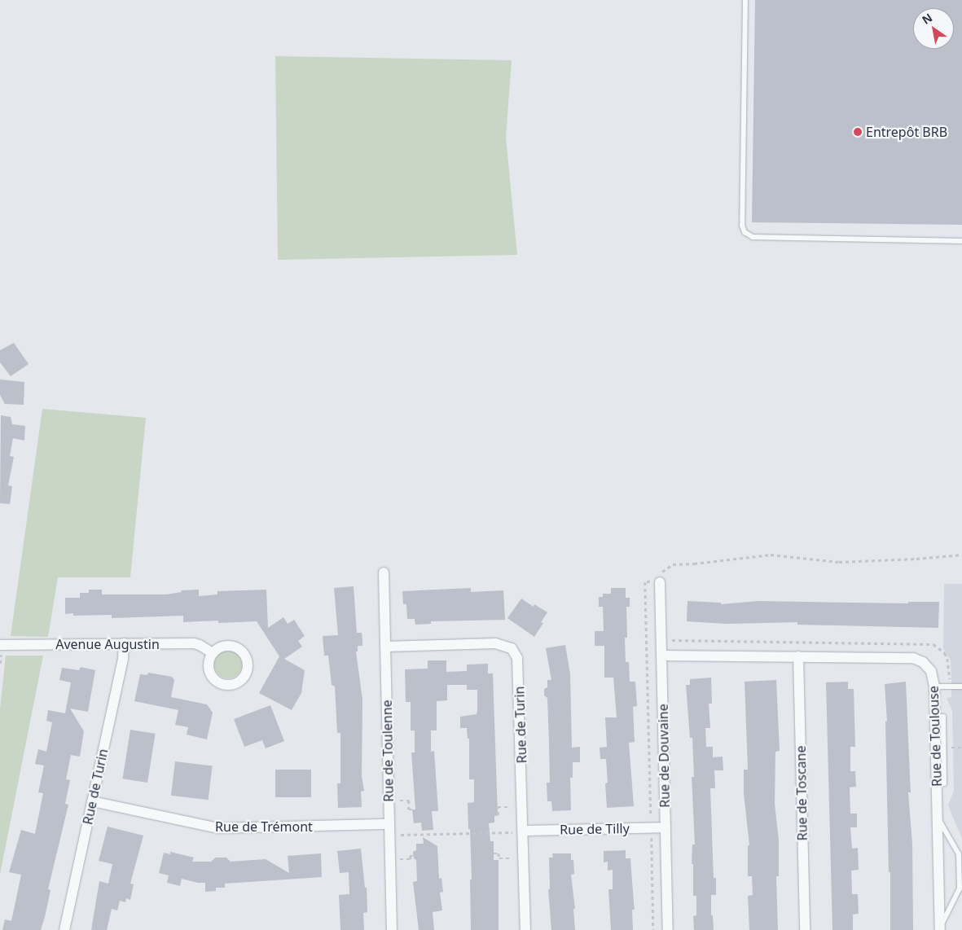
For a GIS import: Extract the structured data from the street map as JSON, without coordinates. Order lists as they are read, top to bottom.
{
  "streets": {
    "street": [
      "Avenue Augustin",
      "Rue de Turin",
      "Rue de Toulouse",
      "Rue de Toulenne",
      "Rue de Douvaine",
      "Rue de Toscane",
      "Rue de Trémont",
      "Rue de Tilly"
    ]
  },
  "crossings": [
    ["Avenue Augustin", "Rue de Turin"],
    ["Rue de Turin", "Rue de Toulenne"],
    ["Rue de Turin", "Rue de Trémont"],
    ["Rue de Turin", "Rue de Tilly"],
    ["Rue de Toulouse", "Rue de Douvaine"],
    ["Rue de Toulouse", "Rue de Toscane"],
    ["Rue de Toulenne", "Rue de Trémont"],
    ["Rue de Douvaine", "Rue de Tilly"]
  ],
  "places": ["Entrepôt BRB"],
  "north": "top left"
}
